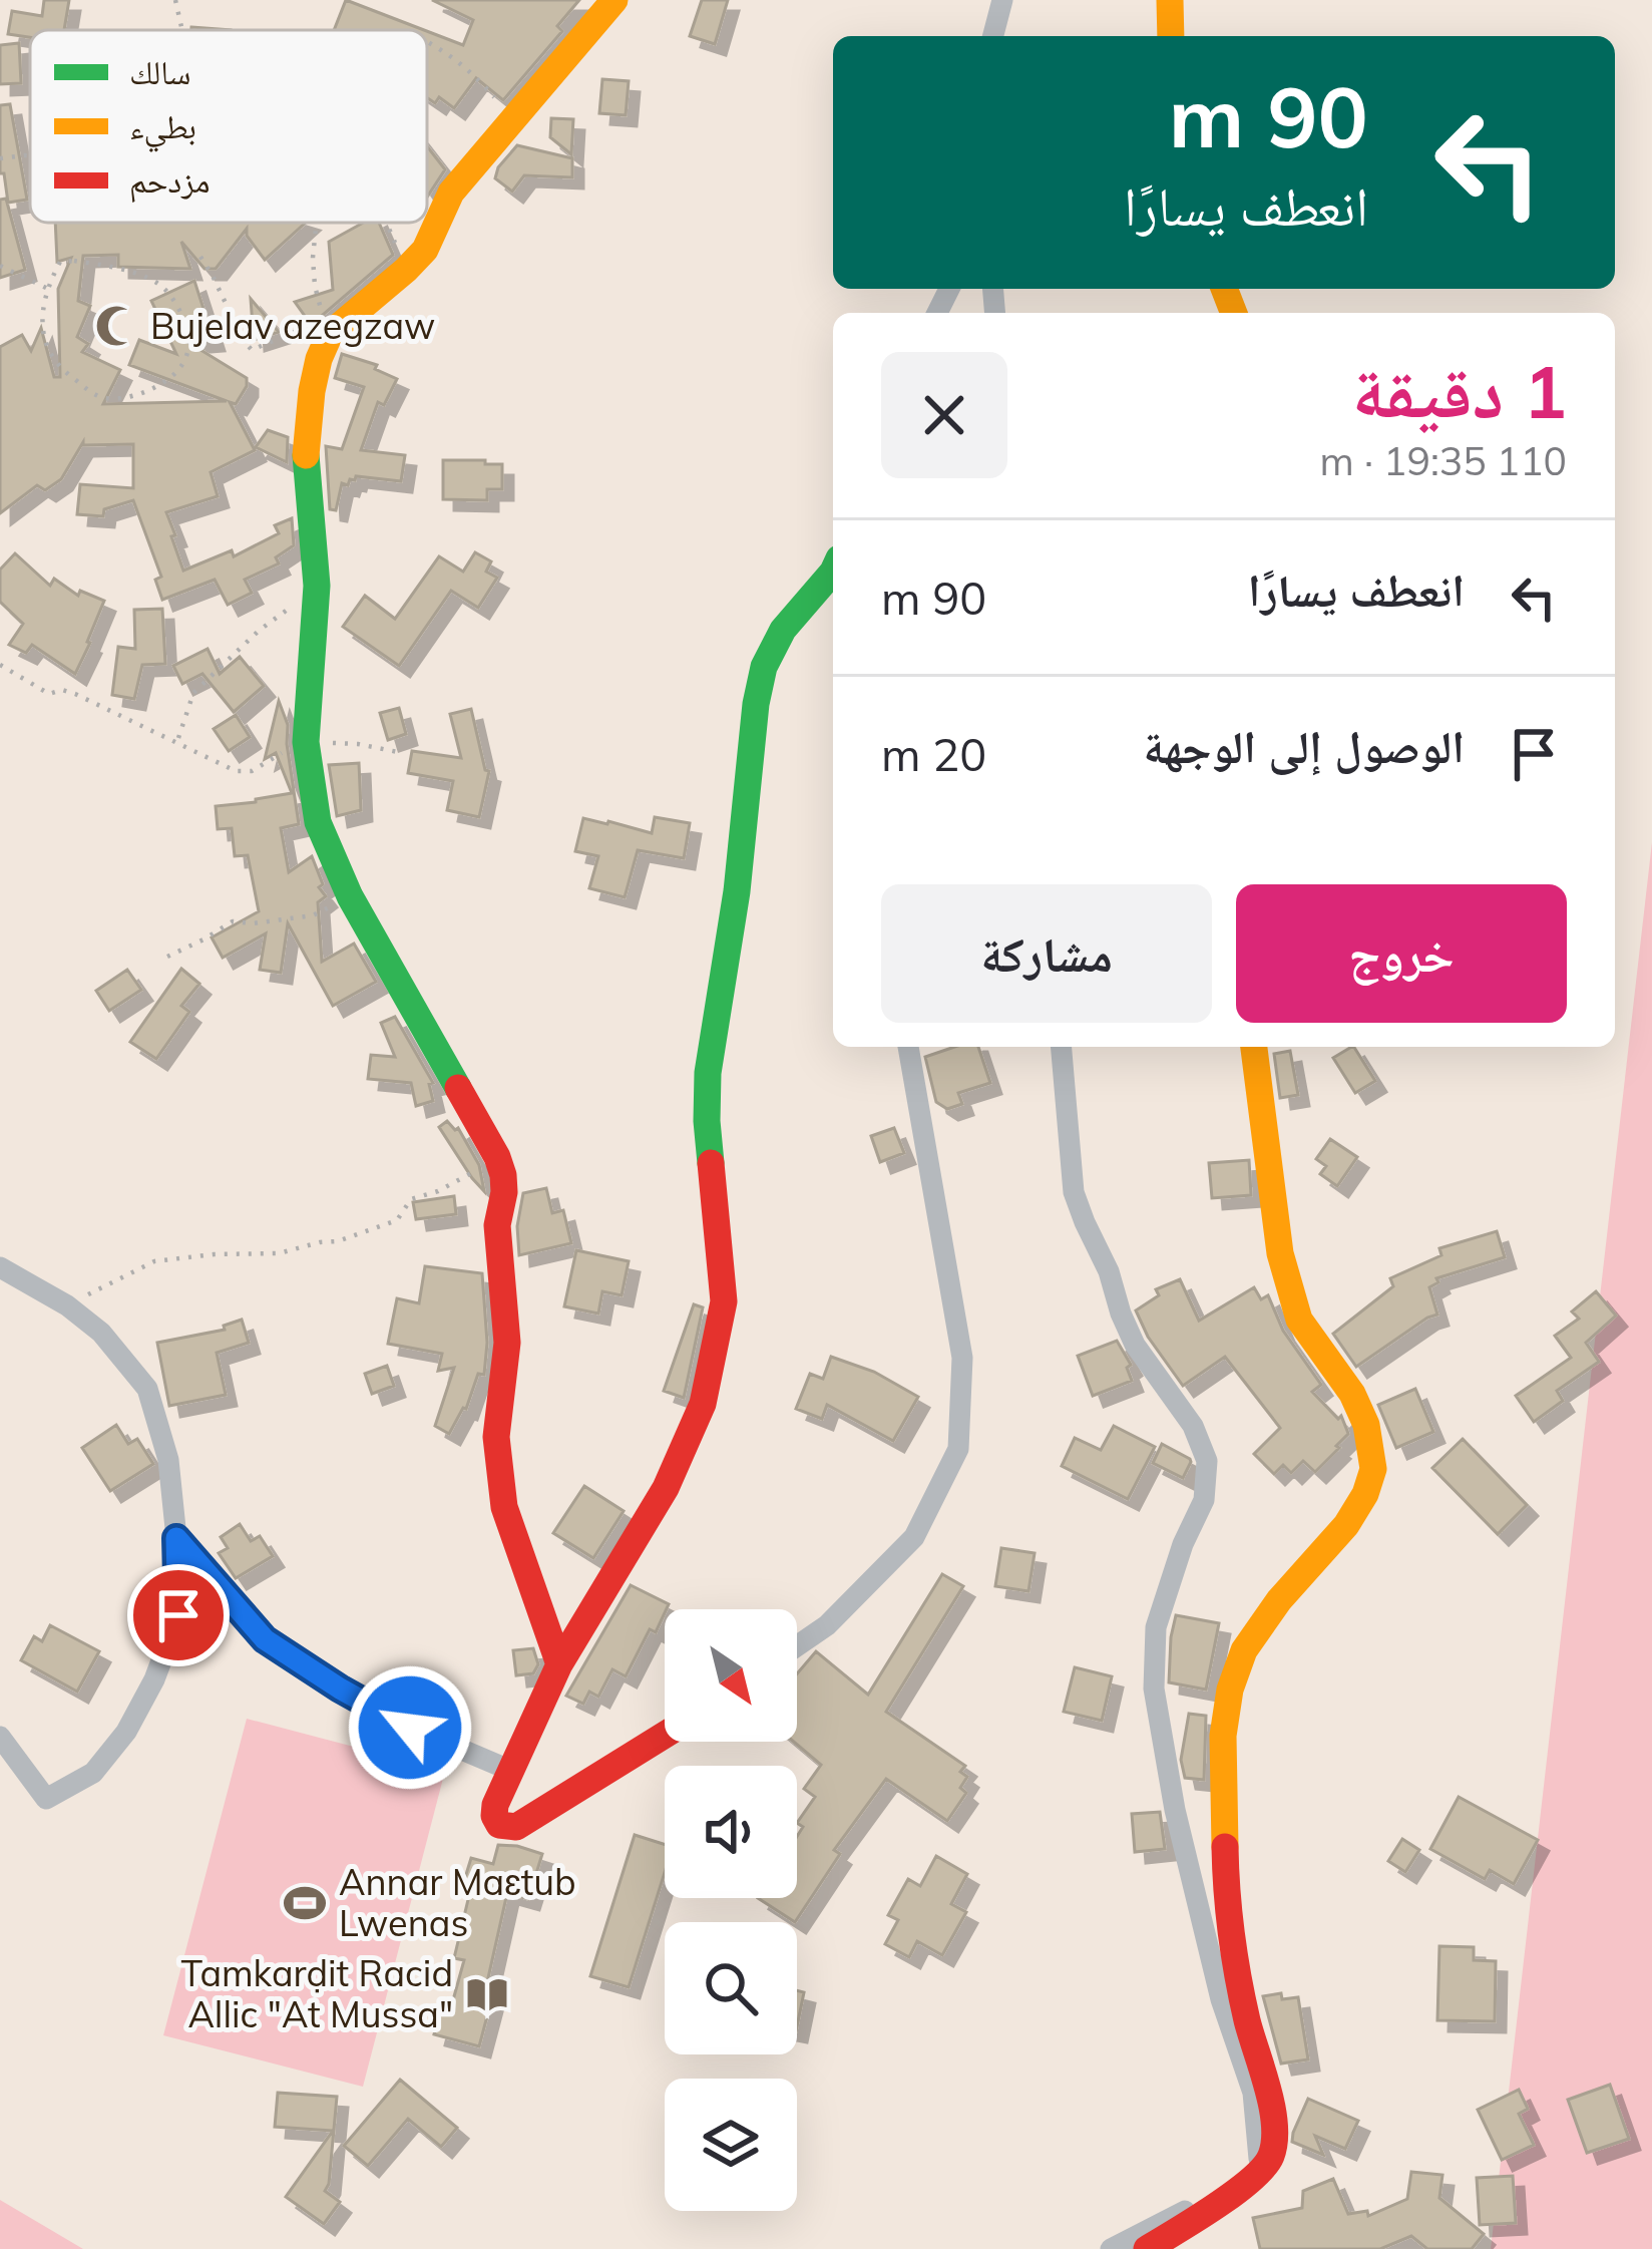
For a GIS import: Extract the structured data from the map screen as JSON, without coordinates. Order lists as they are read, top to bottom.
{
  "places": {
    "mosque": ["Bujelav azegzaw"],
    "sports": ["Annar Maɛtub Lwenas"],
    "library": ["Tamkarḍit Racid Allic \"At Mussa\""]
  },
  "legend": ["سالك", "بطيء", "مزدحم"],
  "north": "bottom right",
  "page": {
    "turn": ["90 m", "انعطف يسارًا"],
    "heading": ["1 دقيقة", "110 m · 19:35"],
    "list": [
      {
        "name": "انعطف يسارًا",
        "value": "90 m"
      },
      {
        "name": "الوصول إلى الوجهة",
        "value": "20 m"
      }
    ],
    "buttons": ["خروج", "مشاركة"]
  }
}
